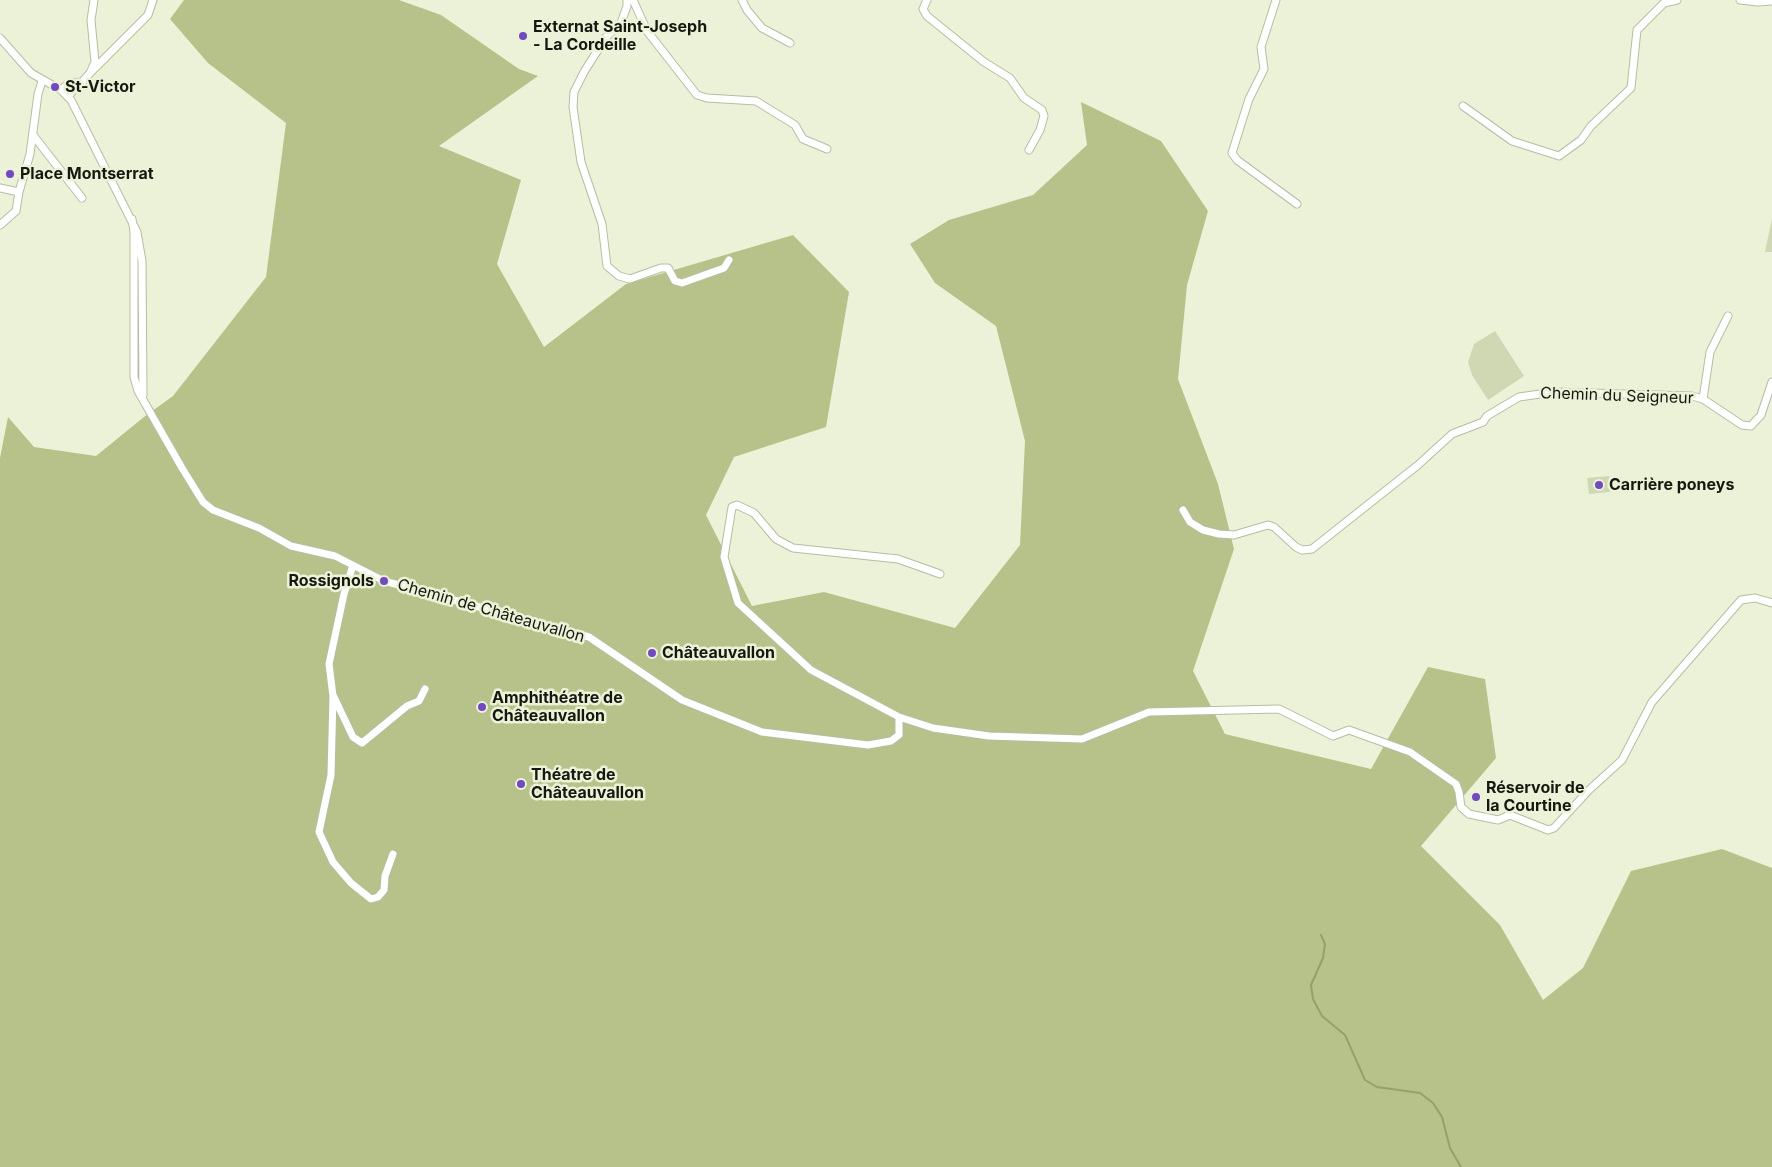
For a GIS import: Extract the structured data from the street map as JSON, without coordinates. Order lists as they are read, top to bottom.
{
  "streets": {
    "street": ["Chemin du Seigneur", "Chemin de Châteauvallon"]
  },
  "places": [
    "Externat Saint-Joseph - La Cordeille",
    "St-Victor",
    "Place Montserrat",
    "Carrière poneys",
    "Rossignols",
    "Châteauvallon",
    "Amphithéatre de Châteauvallon",
    "Théatre de Châteauvallon",
    "Réservoir de la Courtine"
  ]
}
